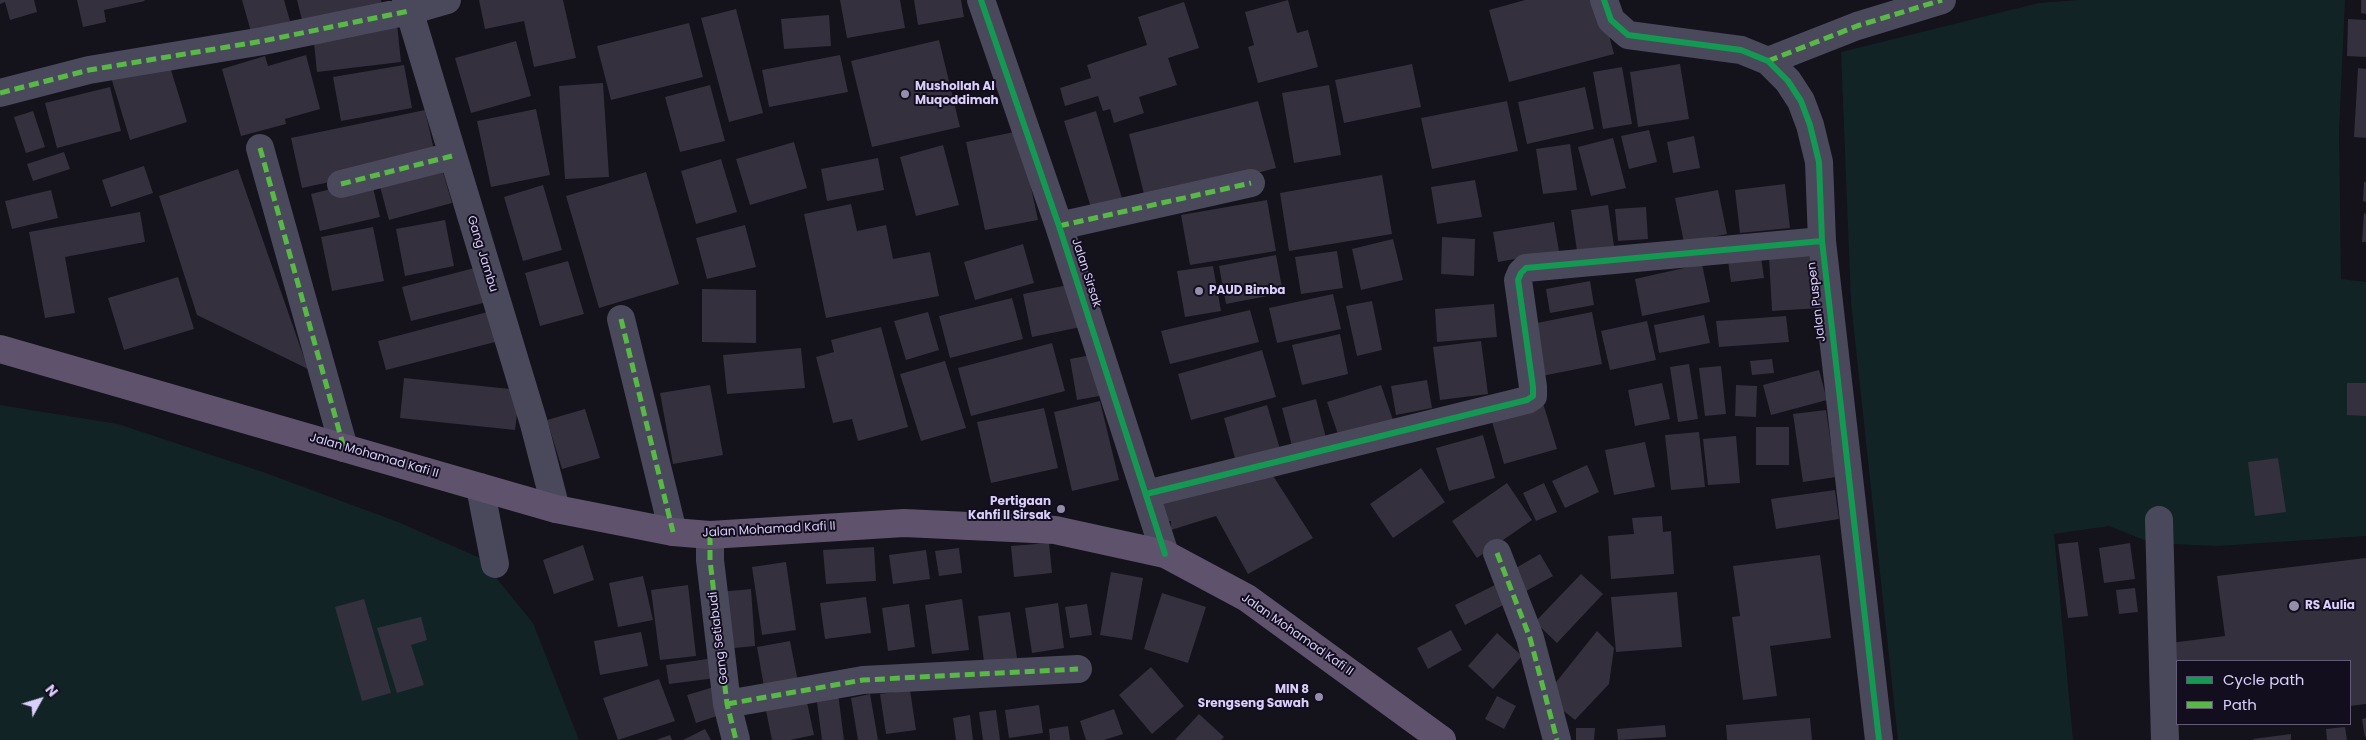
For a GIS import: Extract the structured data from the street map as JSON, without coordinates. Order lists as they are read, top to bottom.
{
  "streets": {
    "main road": ["Jalan Mohamad Kafi II"],
    "street": [
      "Gang Jambu",
      "Jalan Sirsak",
      "Jalan Puspen",
      "Gang Setiabudi"
    ]
  },
  "crossings": [
    ["Gang Jambu", "Jalan Mohamad Kafi II"],
    ["Jalan Sirsak", "Jalan Mohamad Kafi II"],
    ["Jalan Mohamad Kafi II", "Gang Setiabudi"]
  ],
  "places": [
    "Mushollah Al Muqoddimah",
    "PAUD Bimba",
    "Pertigaan Kahfi II Sirsak",
    "RS Aulia",
    "MIN 8 Srengseng Sawah"
  ],
  "legend": ["Cycle path", "Path"],
  "north": "top right"
}
